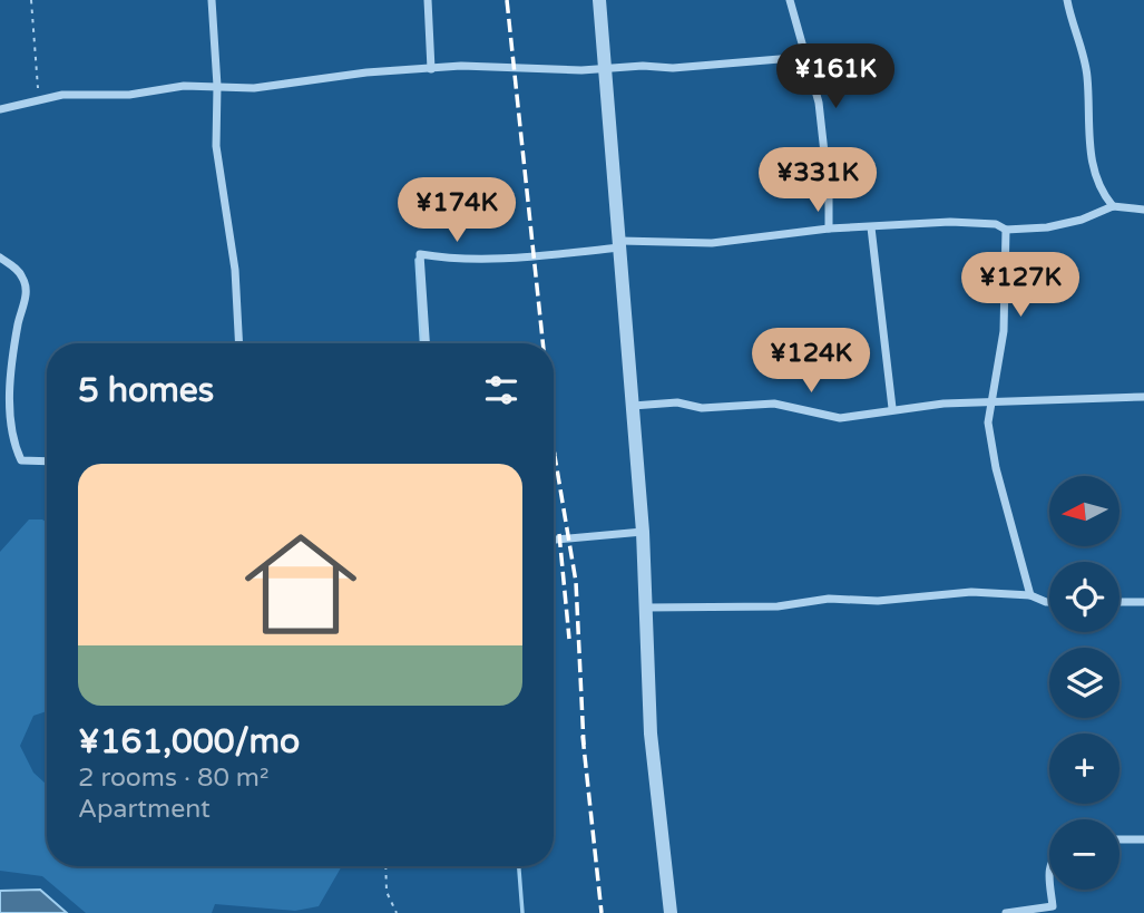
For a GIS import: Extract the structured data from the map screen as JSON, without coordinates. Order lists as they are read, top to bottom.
{
  "north": "left",
  "page": {
    "price": [
      "¥161K",
      "¥331K",
      "¥174K",
      "¥127K",
      "¥124K"
    ],
    "heading": "5 homes",
    "list": [
      {
        "name": "¥161,000/mo",
        "note": "2 rooms · 80 m² · Apartment"
      }
    ],
    "map_buttons": ["+", "−"]
  }
}
